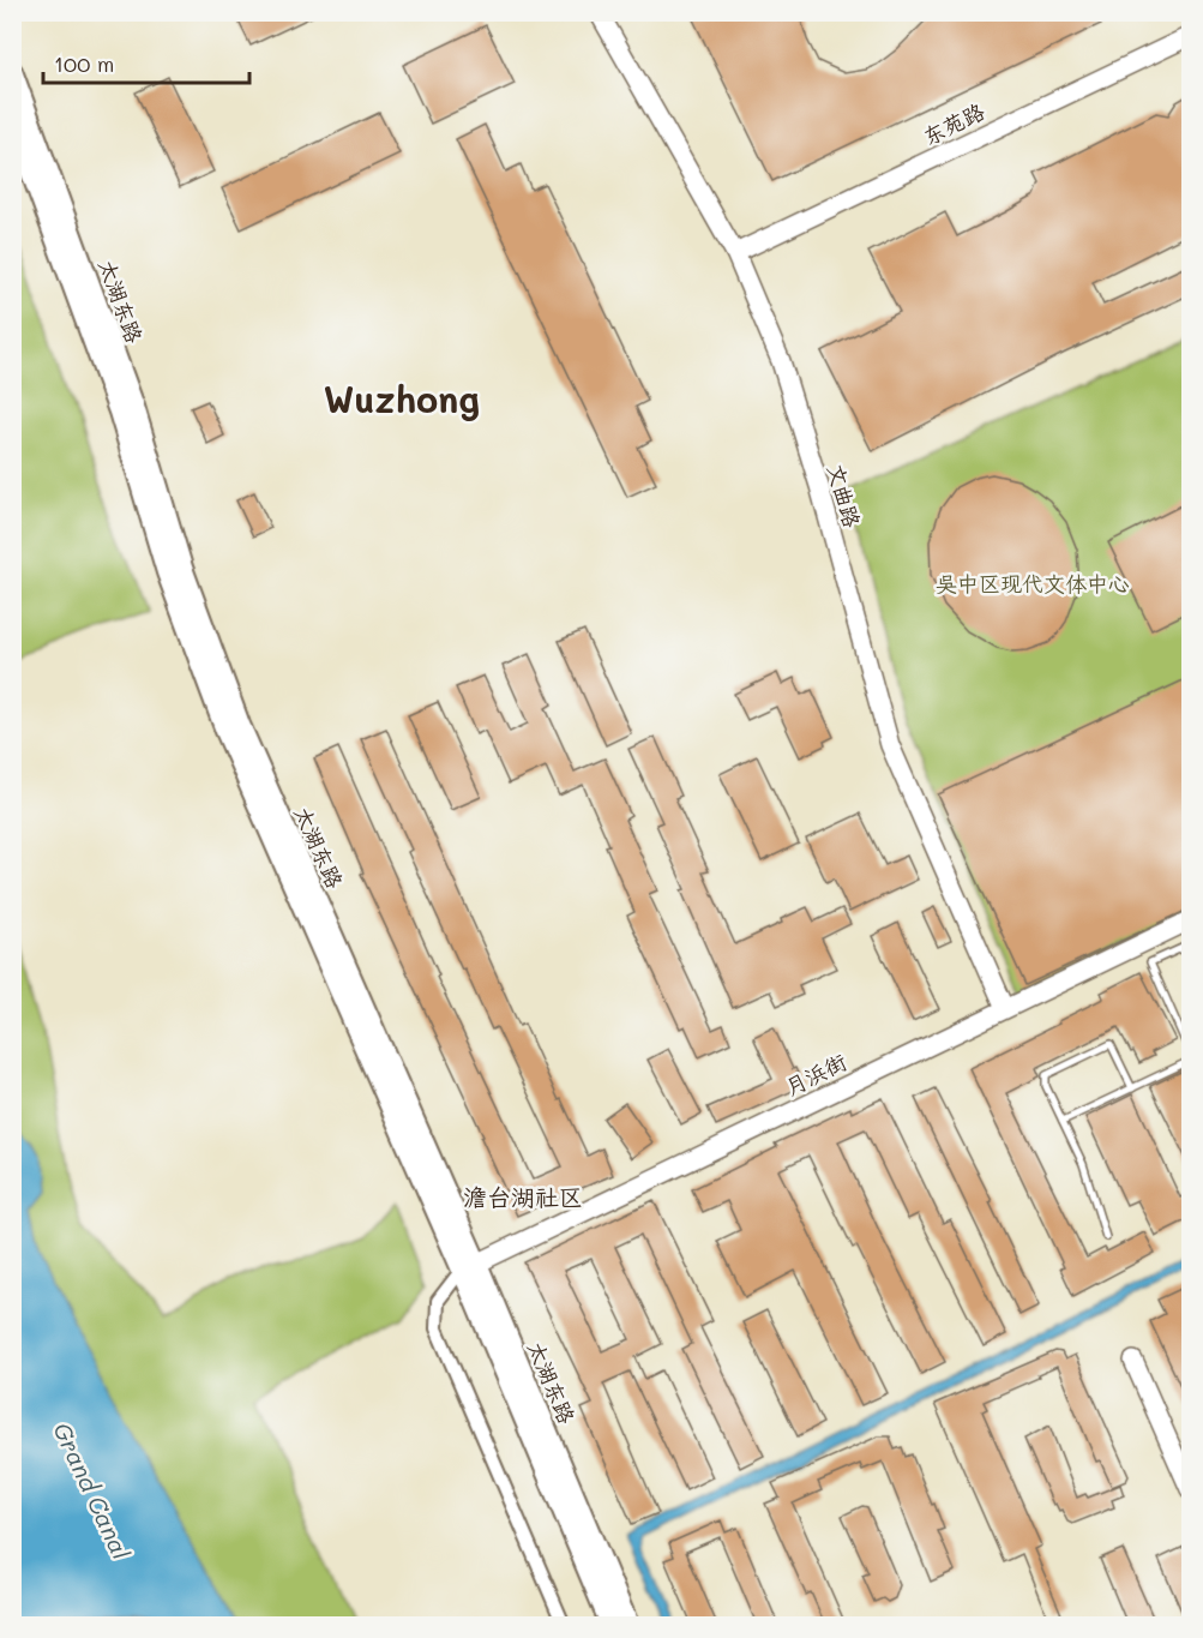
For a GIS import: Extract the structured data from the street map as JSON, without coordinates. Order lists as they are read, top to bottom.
{
  "streets": {
    "main road": ["太湖东路"],
    "street": ["东苑路", "文曲路", "月浜街"]
  },
  "crossings": [
    ["东苑路", "文曲路"],
    ["太湖东路", "月浜街"],
    ["文曲路", "月浜街"]
  ],
  "districts": ["Wuzhong", "澹台湖社区"],
  "water": ["Grand Canal"],
  "parks": ["吴中区现代文体中心"],
  "scale_bar": "100 m"
}
